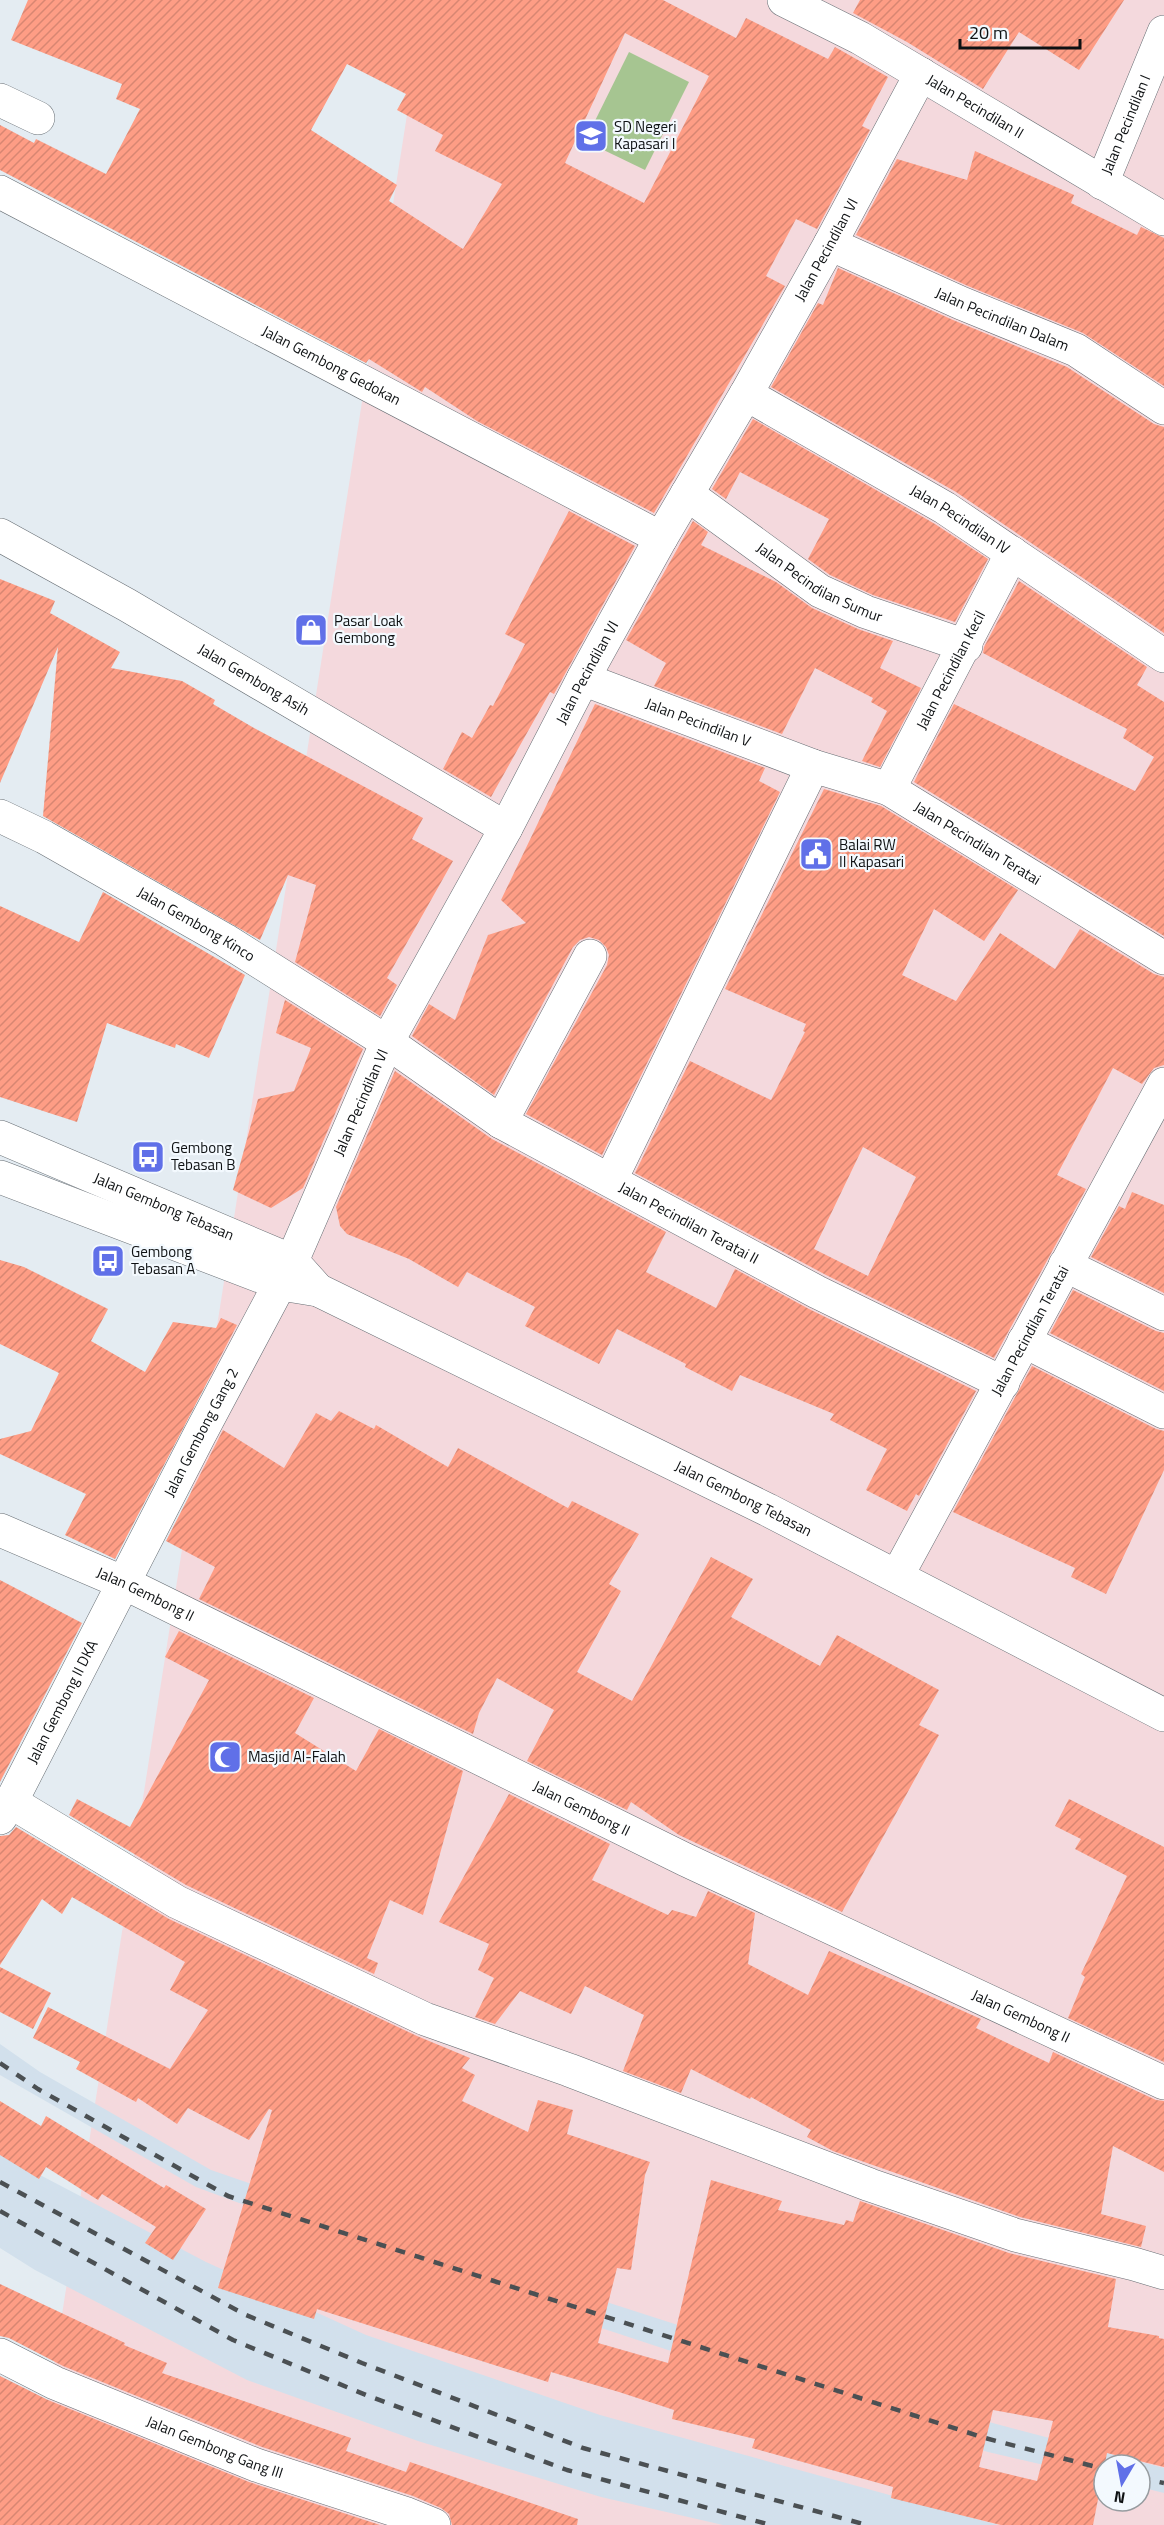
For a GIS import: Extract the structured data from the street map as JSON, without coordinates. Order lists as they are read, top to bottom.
{
  "streets": {
    "street": [
      "Jalan Pecindilan II",
      "Jalan Pecindilan I",
      "Jalan Pecindilan VI",
      "Jalan Pecindilan Dalam",
      "Jalan Gembong Gedokan",
      "Jalan Pecindilan IV",
      "Jalan Pecindilan Sumur",
      "Jalan Pecindilan Kecil",
      "Jalan Gembong Asih",
      "Jalan Pecindilan V",
      "Jalan Pecindilan Teratai",
      "Jalan Gembong Kinco",
      "Jalan Gembong Tebasan",
      "Jalan Pecindilan Teratai II",
      "Jalan Gembong Gang 2",
      "Jalan Gembong II",
      "Jalan Gembong II DKA",
      "Jalan Gembong Gang III"
    ]
  },
  "crossings": [
    ["Jalan Pecindilan II", "Jalan Pecindilan I"],
    ["Jalan Pecindilan II", "Jalan Pecindilan VI"],
    ["Jalan Pecindilan VI", "Jalan Pecindilan Dalam"],
    ["Jalan Pecindilan VI", "Jalan Gembong Gedokan"],
    ["Jalan Pecindilan VI", "Jalan Pecindilan IV"],
    ["Jalan Pecindilan VI", "Jalan Pecindilan Sumur"],
    ["Jalan Pecindilan VI", "Jalan Gembong Asih"],
    ["Jalan Pecindilan VI", "Jalan Pecindilan V"],
    ["Jalan Pecindilan VI", "Jalan Gembong Kinco"],
    ["Jalan Pecindilan VI", "Jalan Gembong Tebasan"],
    ["Jalan Pecindilan VI", "Jalan Pecindilan Teratai II"],
    ["Jalan Pecindilan VI", "Jalan Gembong Gang 2"],
    ["Jalan Pecindilan IV", "Jalan Pecindilan Kecil"],
    ["Jalan Pecindilan Sumur", "Jalan Pecindilan Kecil"],
    ["Jalan Pecindilan Kecil", "Jalan Pecindilan Teratai"],
    ["Jalan Pecindilan V", "Jalan Pecindilan Teratai"],
    ["Jalan Pecindilan Teratai", "Jalan Gembong Tebasan"],
    ["Jalan Pecindilan Teratai", "Jalan Pecindilan Teratai II"],
    ["Jalan Gembong Kinco", "Jalan Pecindilan Teratai II"],
    ["Jalan Gembong Tebasan", "Jalan Gembong Gang 2"],
    ["Jalan Gembong Gang 2", "Jalan Gembong II"],
    ["Jalan Gembong Gang 2", "Jalan Gembong II DKA"],
    ["Jalan Gembong II", "Jalan Gembong II DKA"]
  ],
  "places": {
    "school or university": ["SD Negeri Kapasari I"],
    "shop": ["Pasar Loak Gembong"],
    "public building": ["Balai RW II Kapasari"],
    "bus stop": ["Gembong Tebasan B", "Gembong Tebasan A"],
    "mosque": ["Masjid Al-Falah"]
  },
  "scale_bar": "20 m",
  "north": "bottom"
}
